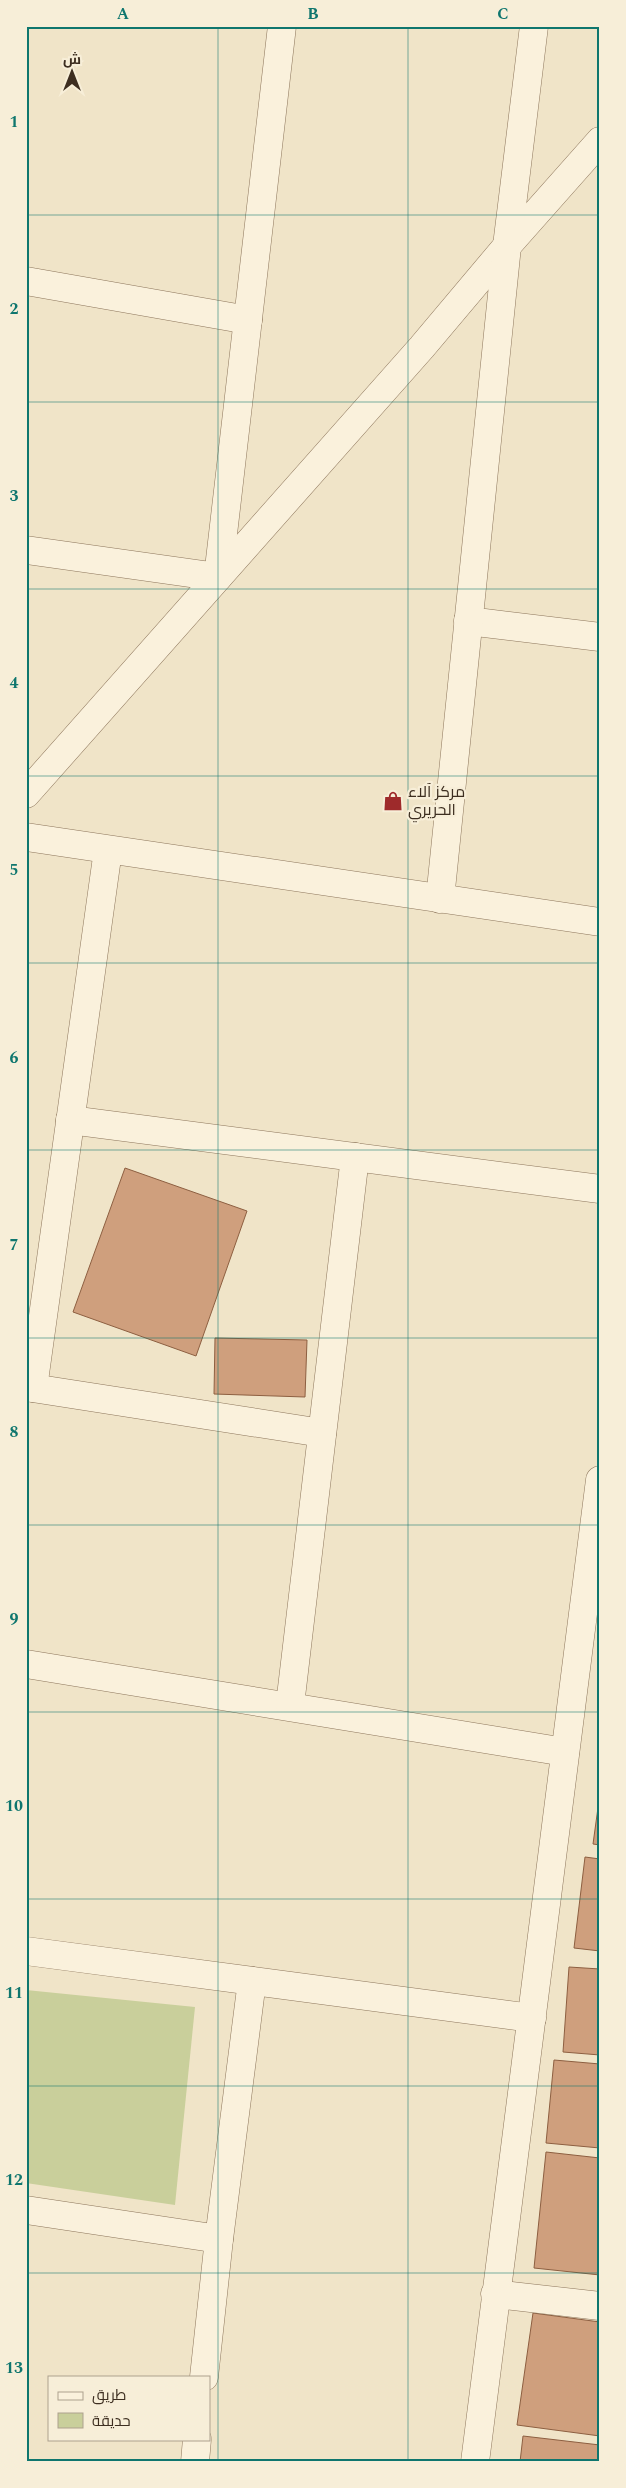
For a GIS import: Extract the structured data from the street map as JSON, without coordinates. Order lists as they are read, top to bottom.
{
  "places": {
    "shop": ["مركز آلاء الحريري"]
  },
  "legend": ["طريق", "حديقة"],
  "north": "top",
  "grid": {
    "columns": ["A", "B", "C"],
    "rows": [
      "1",
      "2",
      "3",
      "4",
      "5",
      "6",
      "7",
      "8",
      "9",
      "10",
      "11",
      "12",
      "13"
    ]
  }
}
